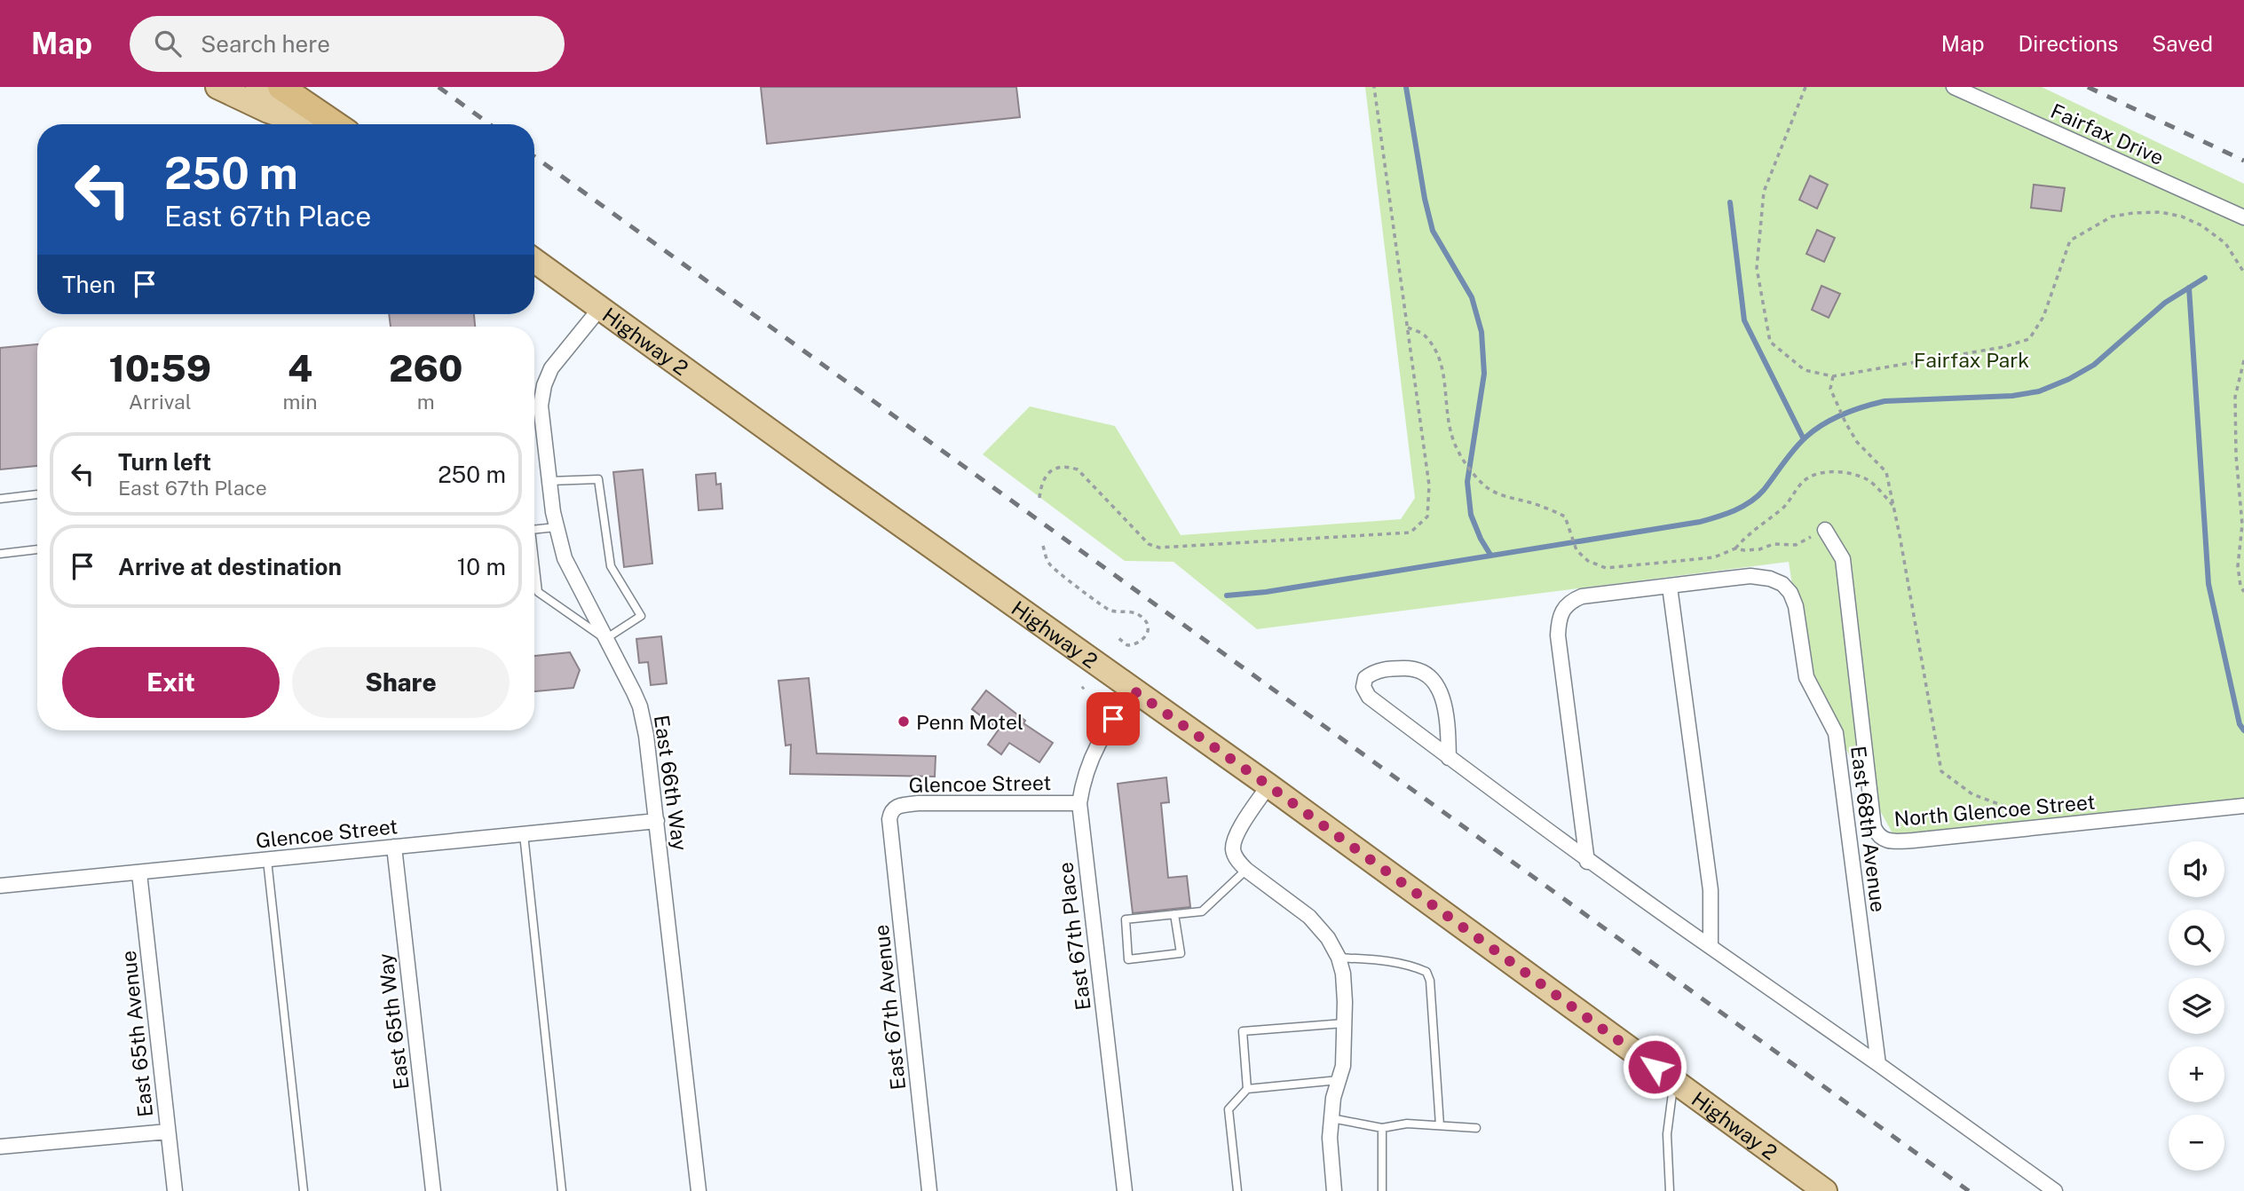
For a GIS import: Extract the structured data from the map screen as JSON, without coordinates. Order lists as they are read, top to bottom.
{
  "streets": {
    "main road": ["Highway 2"],
    "street": [
      "Fairfax Drive",
      "East 66th Way",
      "Glencoe Street",
      "North Glencoe Street",
      "East 68th Avenue",
      "East 67th Place",
      "East 67th Avenue",
      "East 65th Way",
      "East 65th Avenue"
    ]
  },
  "crossings": [
    ["Highway 2", "East 66th Way"],
    ["Highway 2", "East 67th Place"],
    ["East 66th Way", "Glencoe Street"],
    ["Glencoe Street", "East 67th Place"],
    ["Glencoe Street", "East 67th Avenue"],
    ["Glencoe Street", "East 65th Way"],
    ["Glencoe Street", "East 65th Avenue"]
  ],
  "parks": ["Fairfax Park"],
  "places": ["Penn Motel"],
  "page": {
    "header": "Map",
    "search": "Search here",
    "nav": ["Map", "Directions", "Saved"],
    "turn": ["250 m", "East 67th Place"],
    "then": "Then",
    "eta": [
      "10:59",
      "Arrival",
      "4",
      "min",
      "260",
      "m"
    ],
    "list": [
      {
        "name": "Turn left",
        "note": "East 67th Place",
        "value": "250 m"
      },
      {
        "name": "Arrive at destination",
        "value": "10 m"
      }
    ],
    "buttons": ["Exit", "Share"],
    "map_buttons": ["+", "−"]
  }
}
